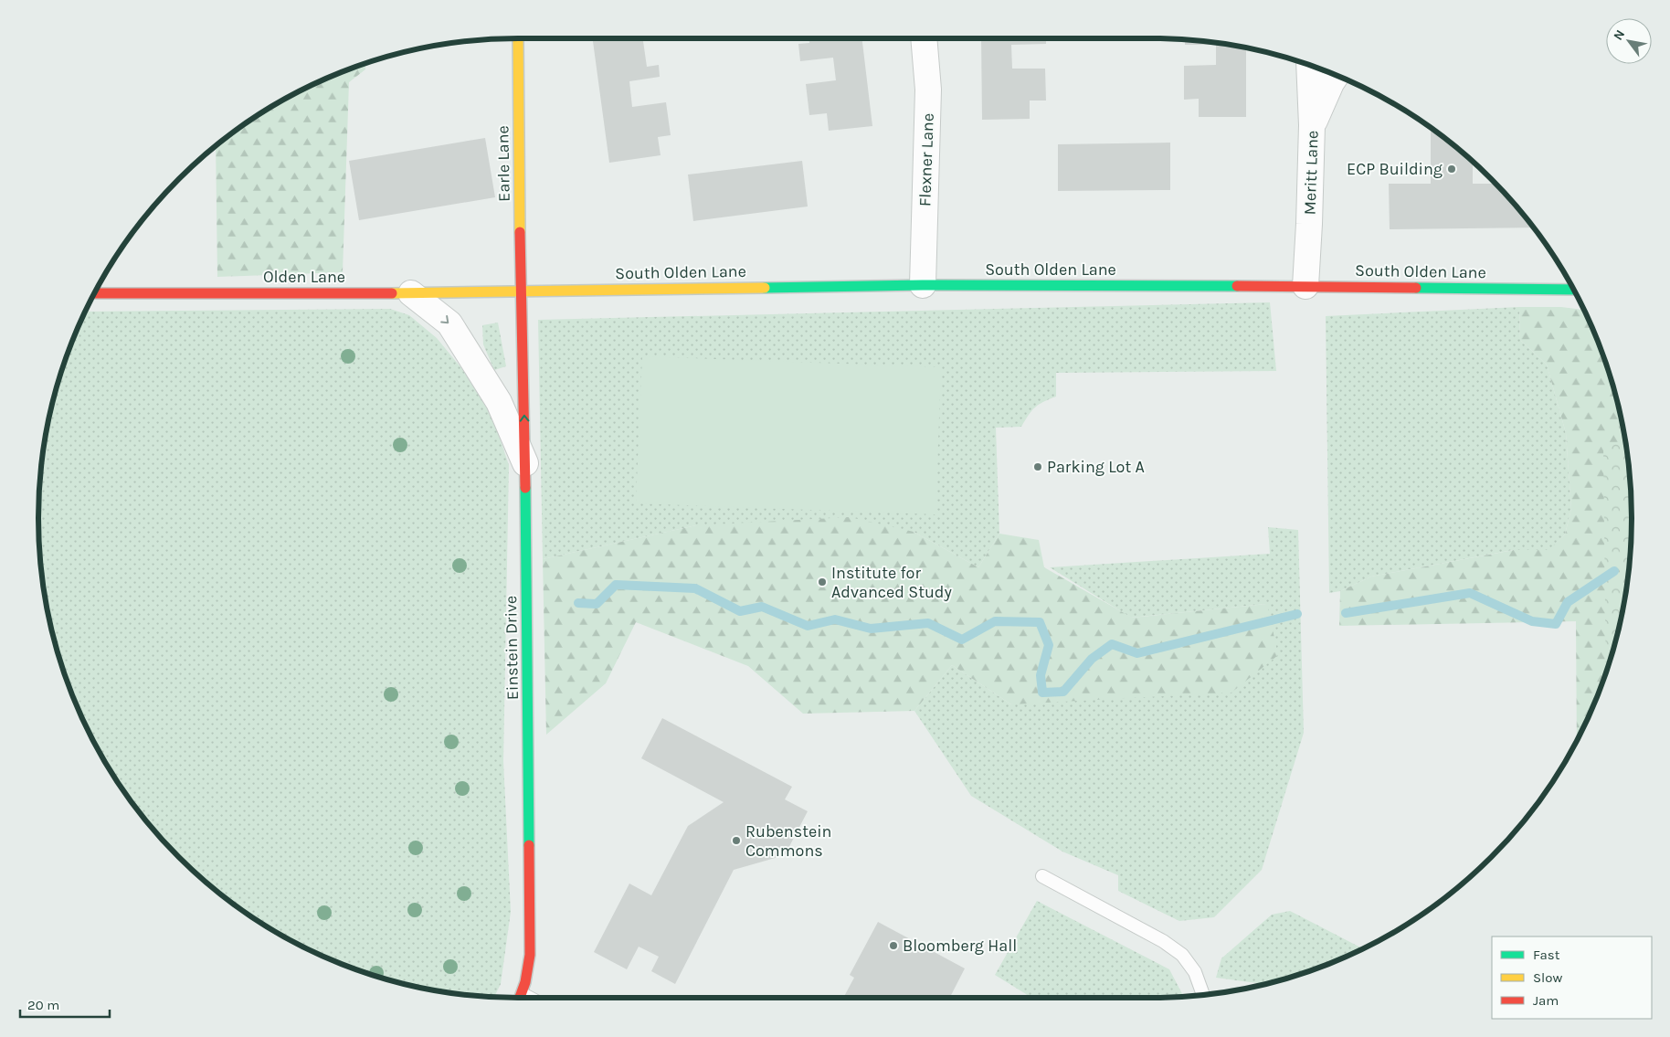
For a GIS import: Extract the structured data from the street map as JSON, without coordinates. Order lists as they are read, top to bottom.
{
  "streets": {
    "street": [
      "Flexner Lane",
      "Earle Lane",
      "Meritt Lane",
      "South Olden Lane",
      "Olden Lane",
      "Einstein Drive"
    ]
  },
  "crossings": [
    ["Flexner Lane", "South Olden Lane"],
    ["Earle Lane", "South Olden Lane"],
    ["Earle Lane", "Olden Lane"],
    ["Earle Lane", "Einstein Drive"],
    ["Meritt Lane", "South Olden Lane"],
    ["South Olden Lane", "Olden Lane"],
    ["South Olden Lane", "Einstein Drive"],
    ["Olden Lane", "Einstein Drive"]
  ],
  "places": [
    "ECP Building",
    "Parking Lot A",
    "Institute for Advanced Study",
    "Rubenstein Commons",
    "Bloomberg Hall"
  ],
  "legend": ["Fast", "Slow", "Jam"],
  "scale_bar": "20 m",
  "north": "top left"
}
